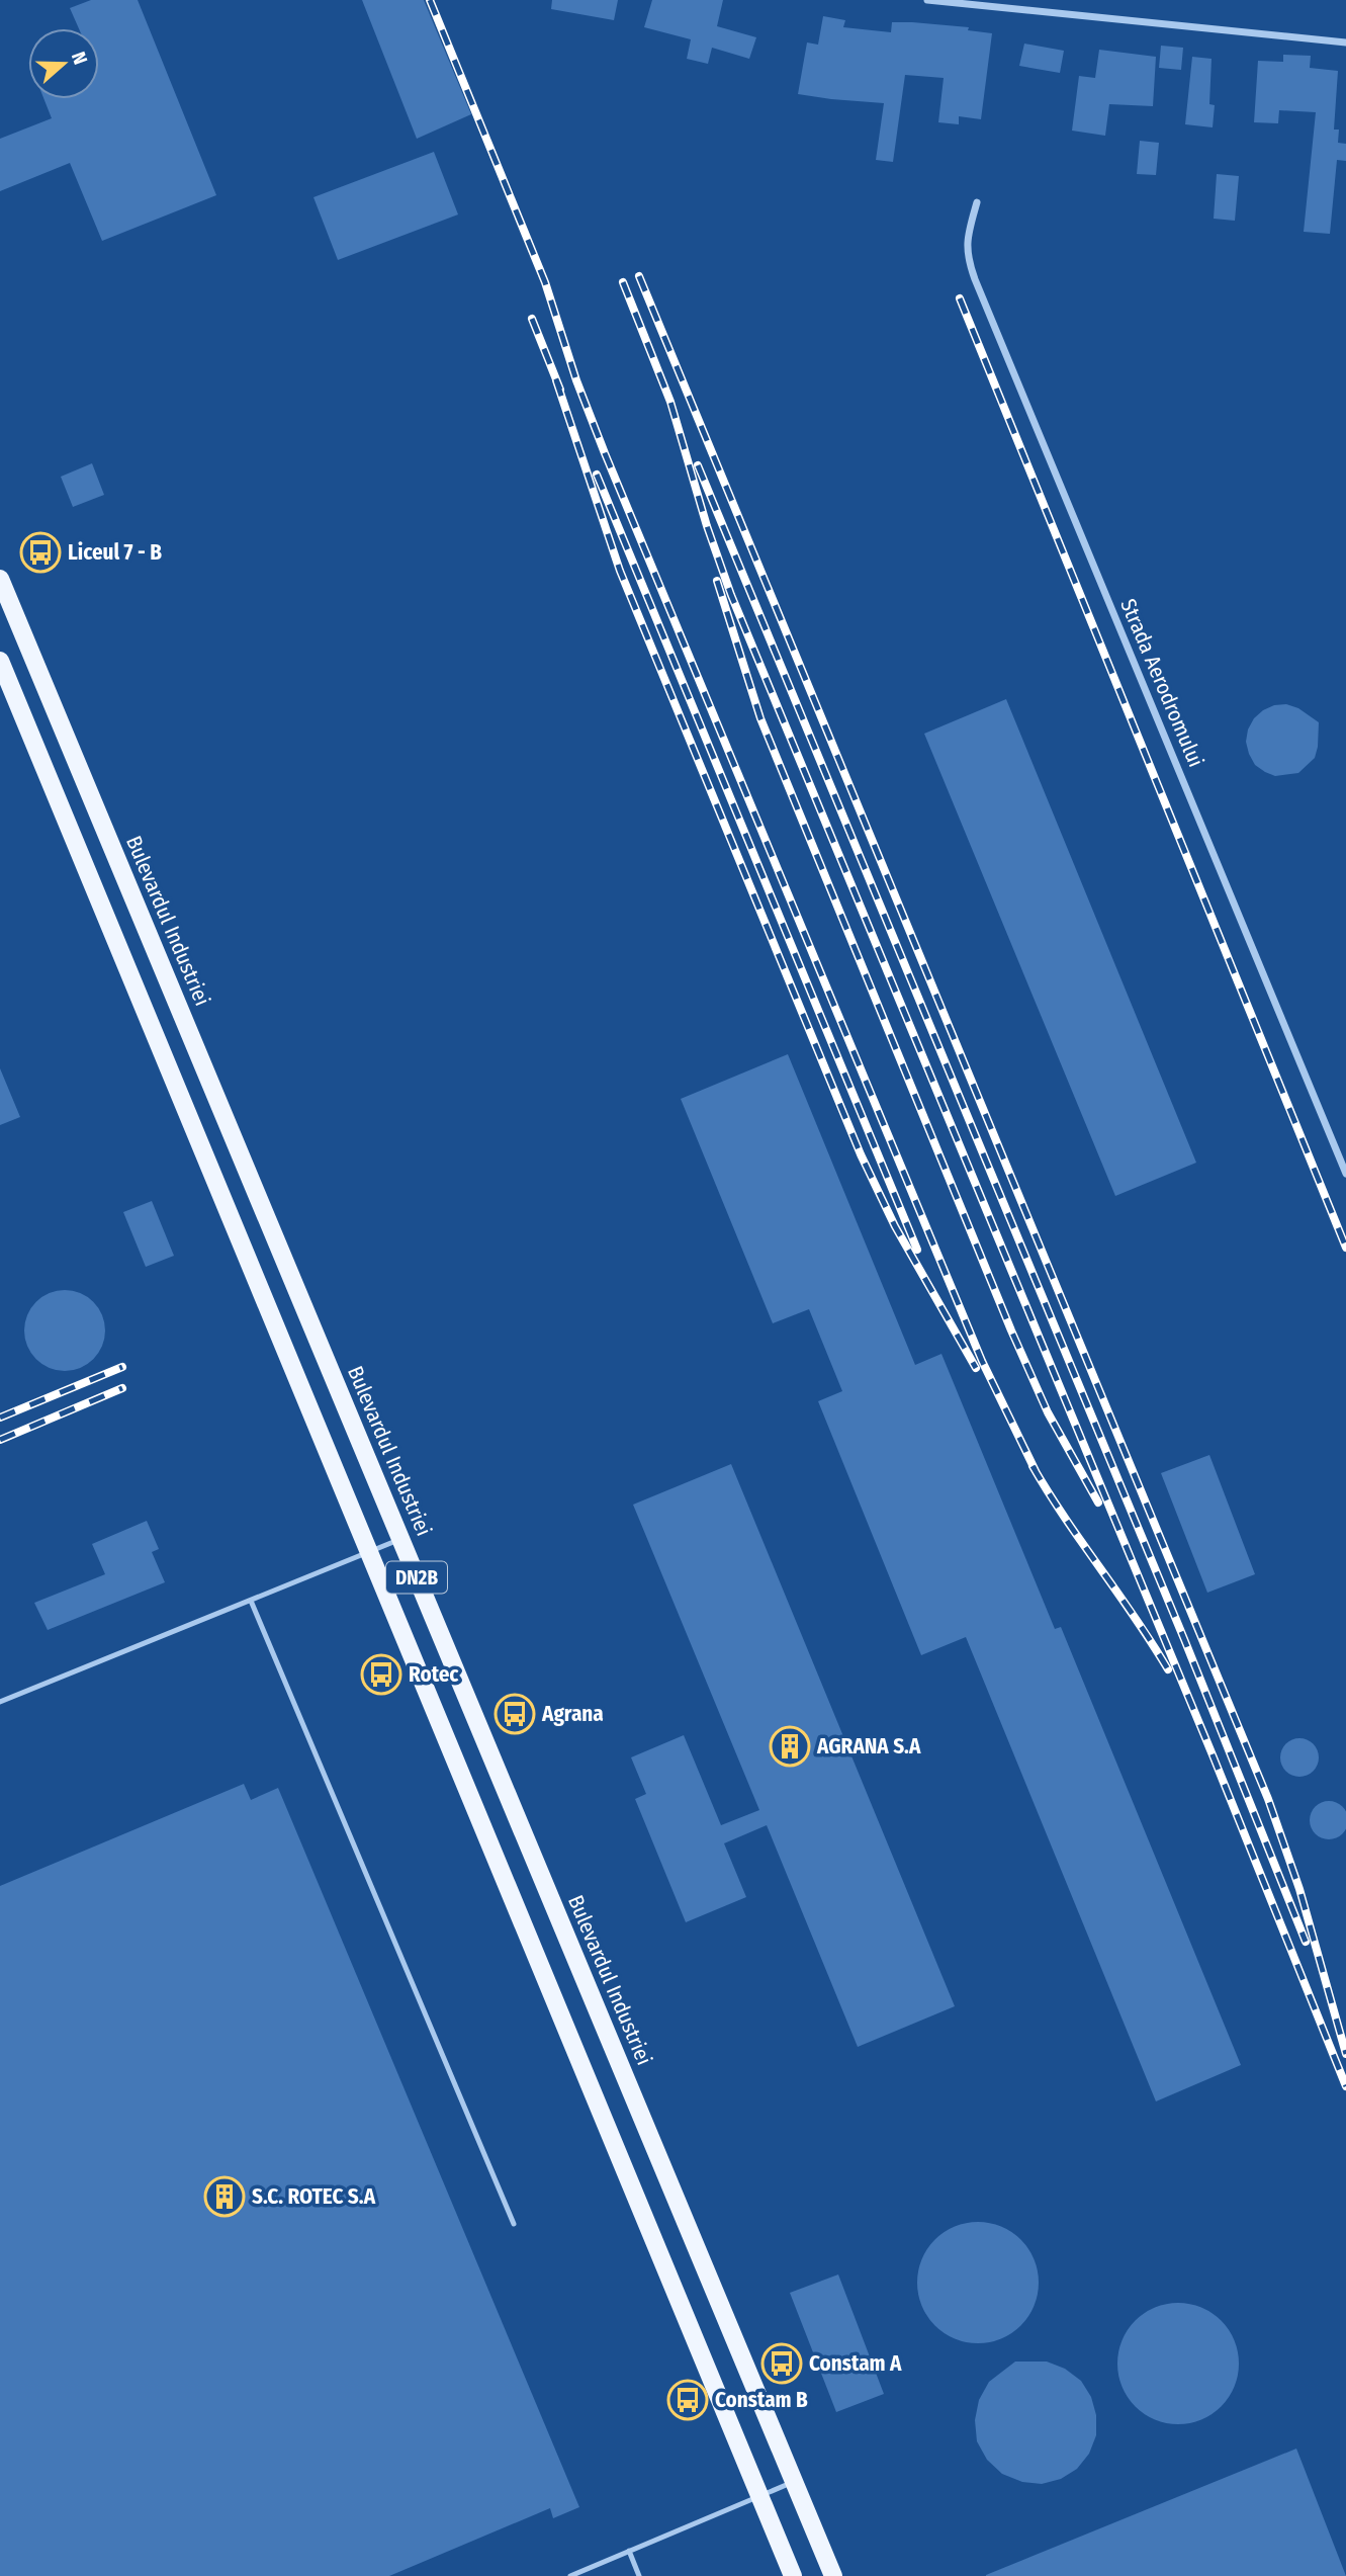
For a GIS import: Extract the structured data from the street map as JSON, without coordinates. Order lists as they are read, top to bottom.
{
  "streets": {
    "main road": ["Bulevardul Industriei", "DN2B"],
    "street": ["Strada Aerodromului"]
  },
  "places": {
    "bus stop": [
      "Liceul 7 - B",
      "Rotec",
      "Agrana",
      "Constam A",
      "Constam B"
    ],
    "building": ["AGRANA S.A", "S.C. ROTEC S.A"]
  },
  "north": "right"
}
